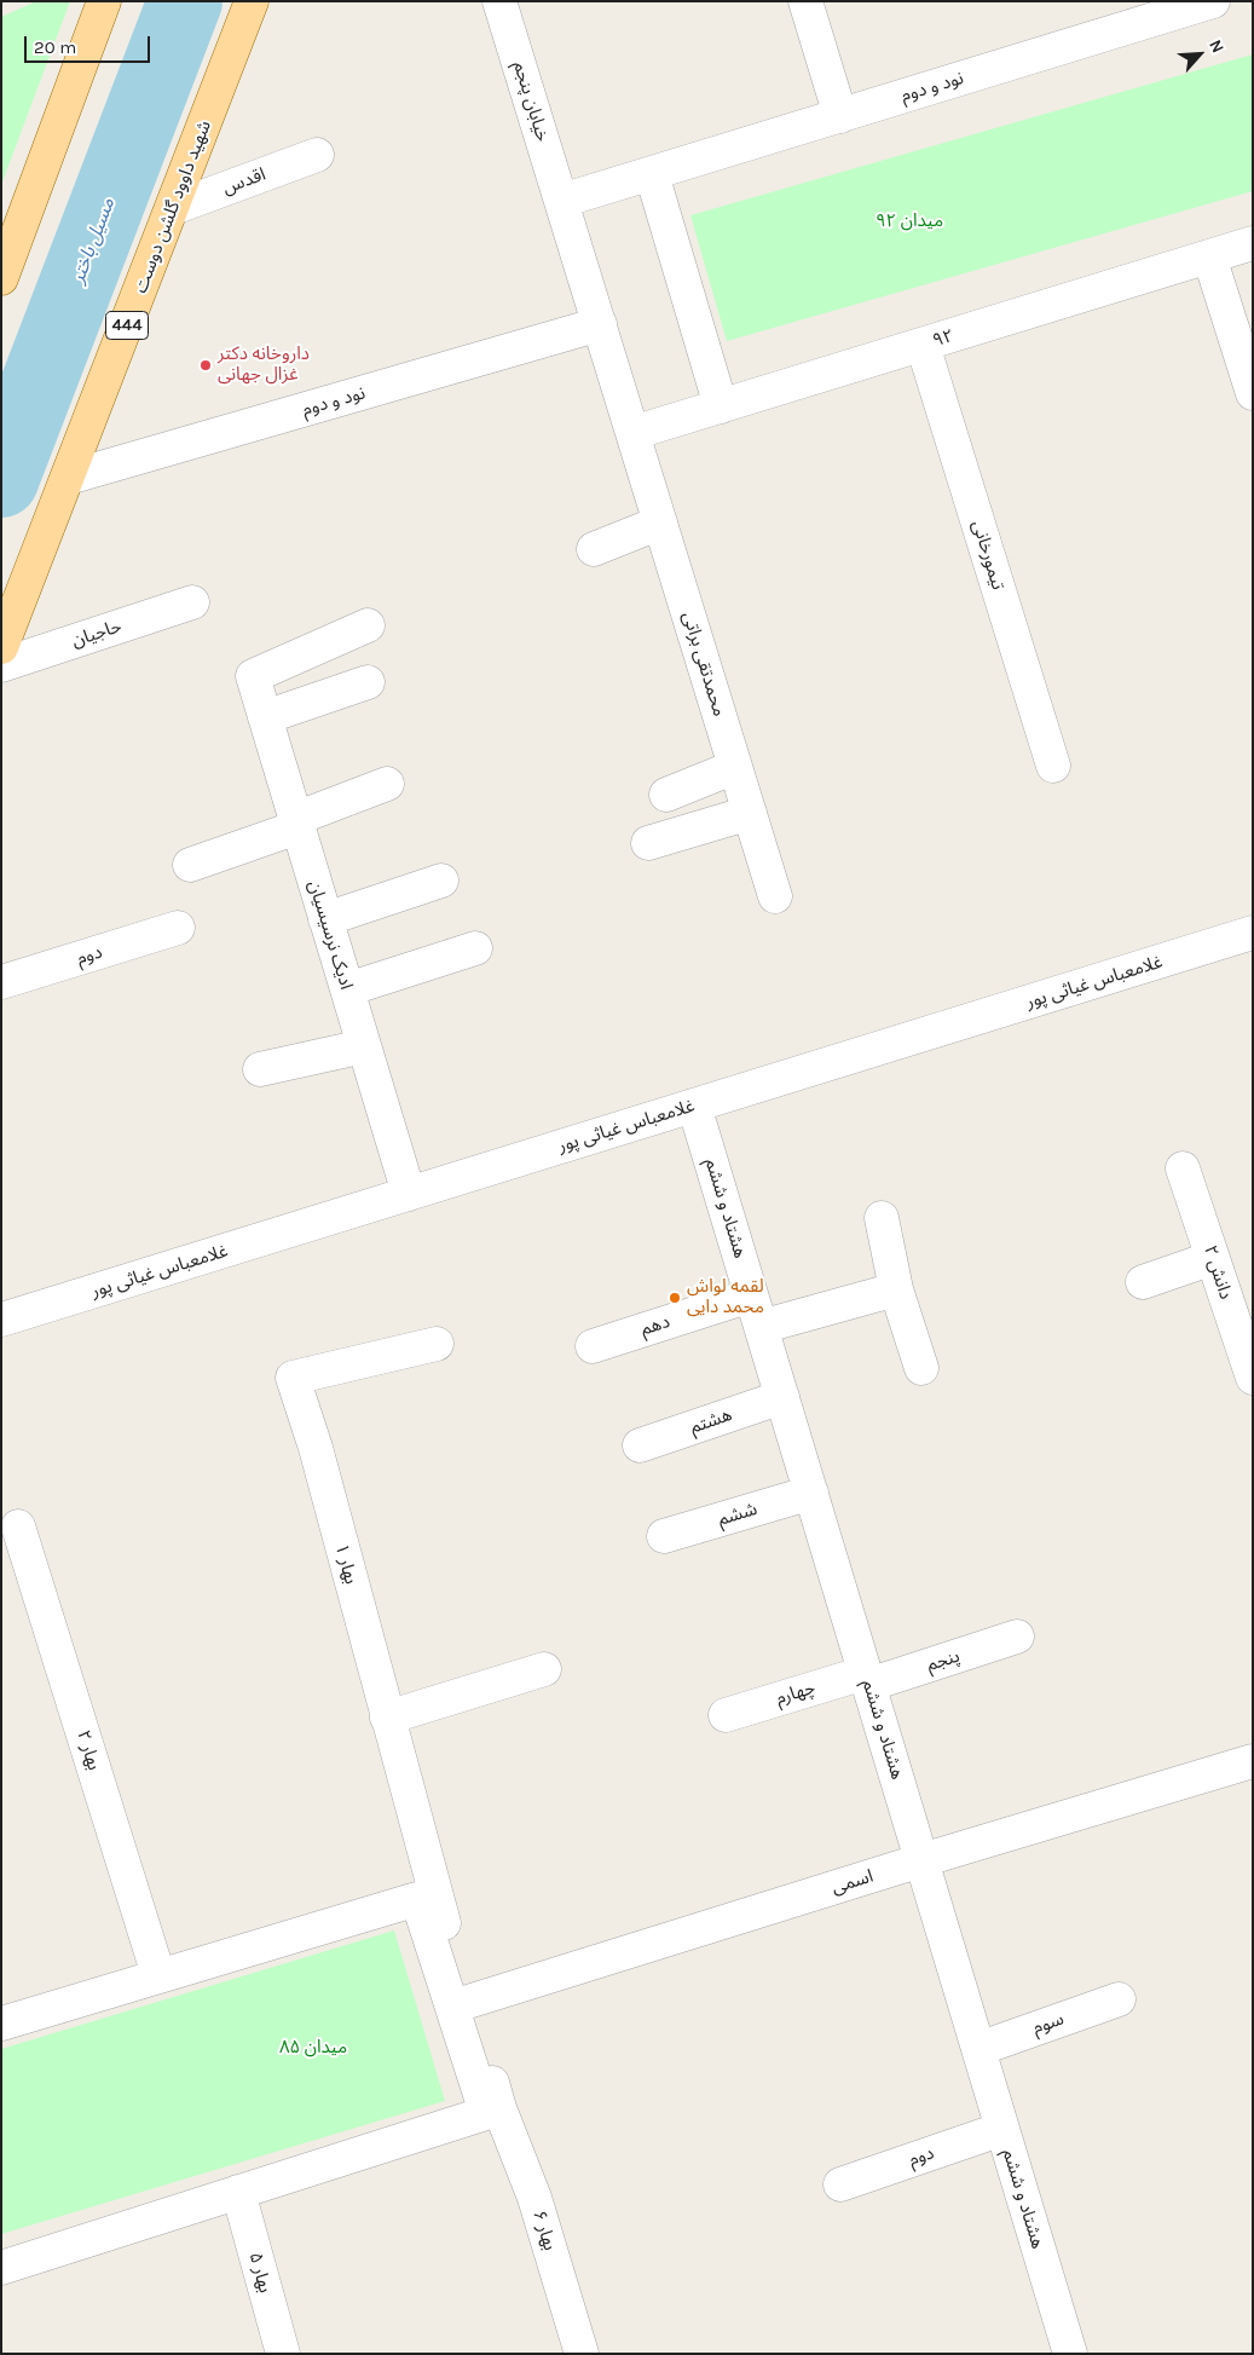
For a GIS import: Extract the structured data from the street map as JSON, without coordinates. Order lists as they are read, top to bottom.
{
  "streets": {
    "main road": ["شهید داوود گلشن دوست", "444"],
    "street": [
      "نود و دوم",
      "خیابان پنجم",
      "اقدس",
      "۹۲",
      "تیمورخانی",
      "حاجیان",
      "محمدتقی براتی",
      "ادیک نرسیسیان",
      "دوم",
      "غلامعباس غیاثی پور",
      "هشتاد و ششم",
      "دانش ۲",
      "دهم",
      "هشتم",
      "ششم",
      "بهار ۱",
      "پنجم",
      "چهارم",
      "بهار ۲",
      "اسمی",
      "سوم",
      "بهار ۶",
      "بهار ۵"
    ]
  },
  "crossings": [
    ["نود و دوم", "خیابان پنجم"],
    ["نود و دوم", "شهید داوود گلشن دوست"],
    ["اقدس", "شهید داوود گلشن دوست"],
    ["۹۲", "تیمورخانی"],
    ["۹۲", "محمدتقی براتی"],
    ["ادیک نرسیسیان", "غلامعباس غیاثی پور"],
    ["دوم", "هشتاد و ششم"],
    ["غلامعباس غیاثی پور", "هشتاد و ششم"],
    ["هشتاد و ششم", "دهم"],
    ["هشتاد و ششم", "هشتم"],
    ["هشتاد و ششم", "ششم"],
    ["هشتاد و ششم", "پنجم"],
    ["هشتاد و ششم", "چهارم"],
    ["هشتاد و ششم", "اسمی"],
    ["هشتاد و ششم", "سوم"],
    ["بهار ۱", "اسمی"],
    ["بهار ۱", "بهار ۶"],
    ["پنجم", "چهارم"],
    ["اسمی", "بهار ۶"]
  ],
  "water": ["مسیل باختر"],
  "parks": ["میدان ۹۲", "میدان ۸۵"],
  "places": ["داروخانه دکتر غزال جهانی", "لقمه لواش محمد دايى"],
  "scale_bar": "20 m",
  "north": "top right"
}
